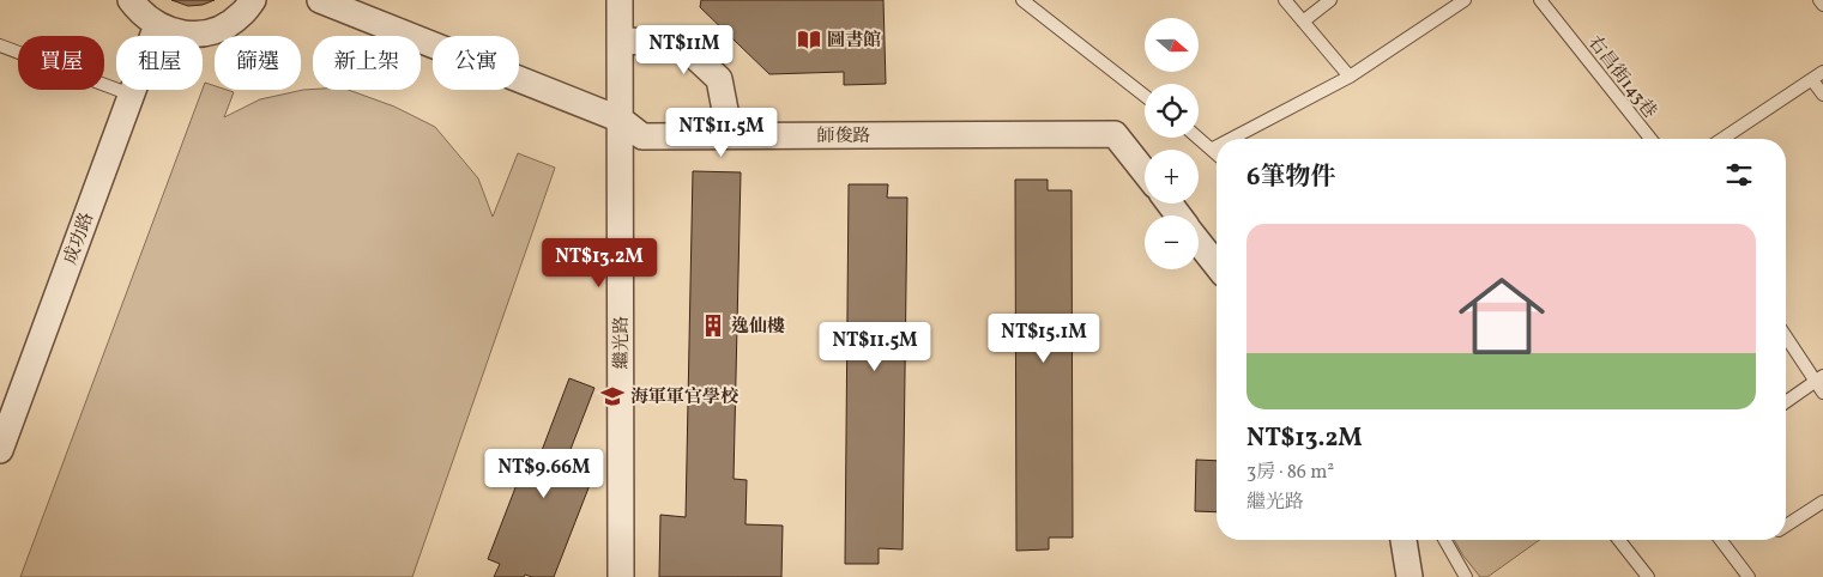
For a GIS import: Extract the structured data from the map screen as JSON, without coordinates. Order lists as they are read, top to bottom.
{
  "streets": {
    "street": ["師俊路", "成功路", "繼光路"],
    "lane": ["右昌街143巷"]
  },
  "crossings": [
    ["師俊路", "繼光路"]
  ],
  "places": {
    "library": ["圖書館"],
    "building": ["逸仙樓"],
    "school or university": ["海軍軍官學校"]
  },
  "north": "right",
  "page": {
    "map_buttons": ["+", "−"],
    "price": [
      "NT$11M",
      "NT$11.5M",
      "NT$13.2M",
      "NT$15.1M",
      "NT$11.5M",
      "NT$9.66M"
    ],
    "chip": [
      "買屋",
      "租屋",
      "篩選",
      "新上架",
      "公寓"
    ],
    "heading": "6筆物件",
    "list": [
      {
        "name": "NT$13.2M",
        "note": "3房 · 86 m² · 繼光路"
      }
    ]
  }
}
